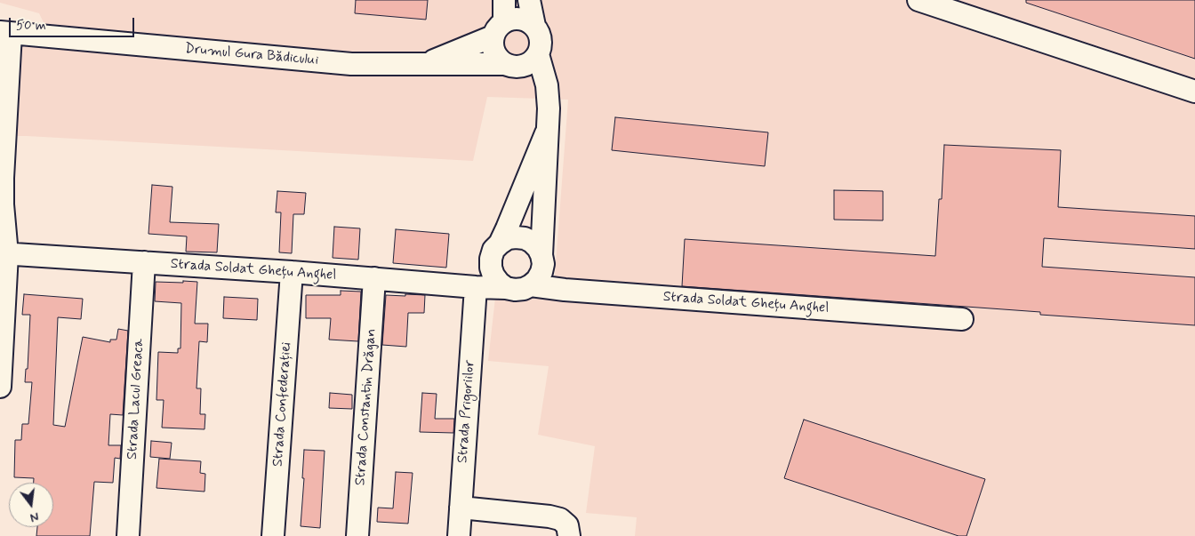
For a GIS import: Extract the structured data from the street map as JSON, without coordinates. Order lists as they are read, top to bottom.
{
  "streets": {
    "street": [
      "Drumul Gura Bădicului",
      "Strada Soldat Ghețu Anghel",
      "Strada Lacul Greaca",
      "Strada Confederației",
      "Strada Constantin Drăgan",
      "Strada Prigoriilor"
    ]
  },
  "crossings": [
    ["Strada Soldat Ghețu Anghel", "Strada Lacul Greaca"],
    ["Strada Soldat Ghețu Anghel", "Strada Confederației"],
    ["Strada Soldat Ghețu Anghel", "Strada Constantin Drăgan"],
    ["Strada Soldat Ghețu Anghel", "Strada Prigoriilor"]
  ],
  "scale_bar": "50 m",
  "north": "bottom"
}
